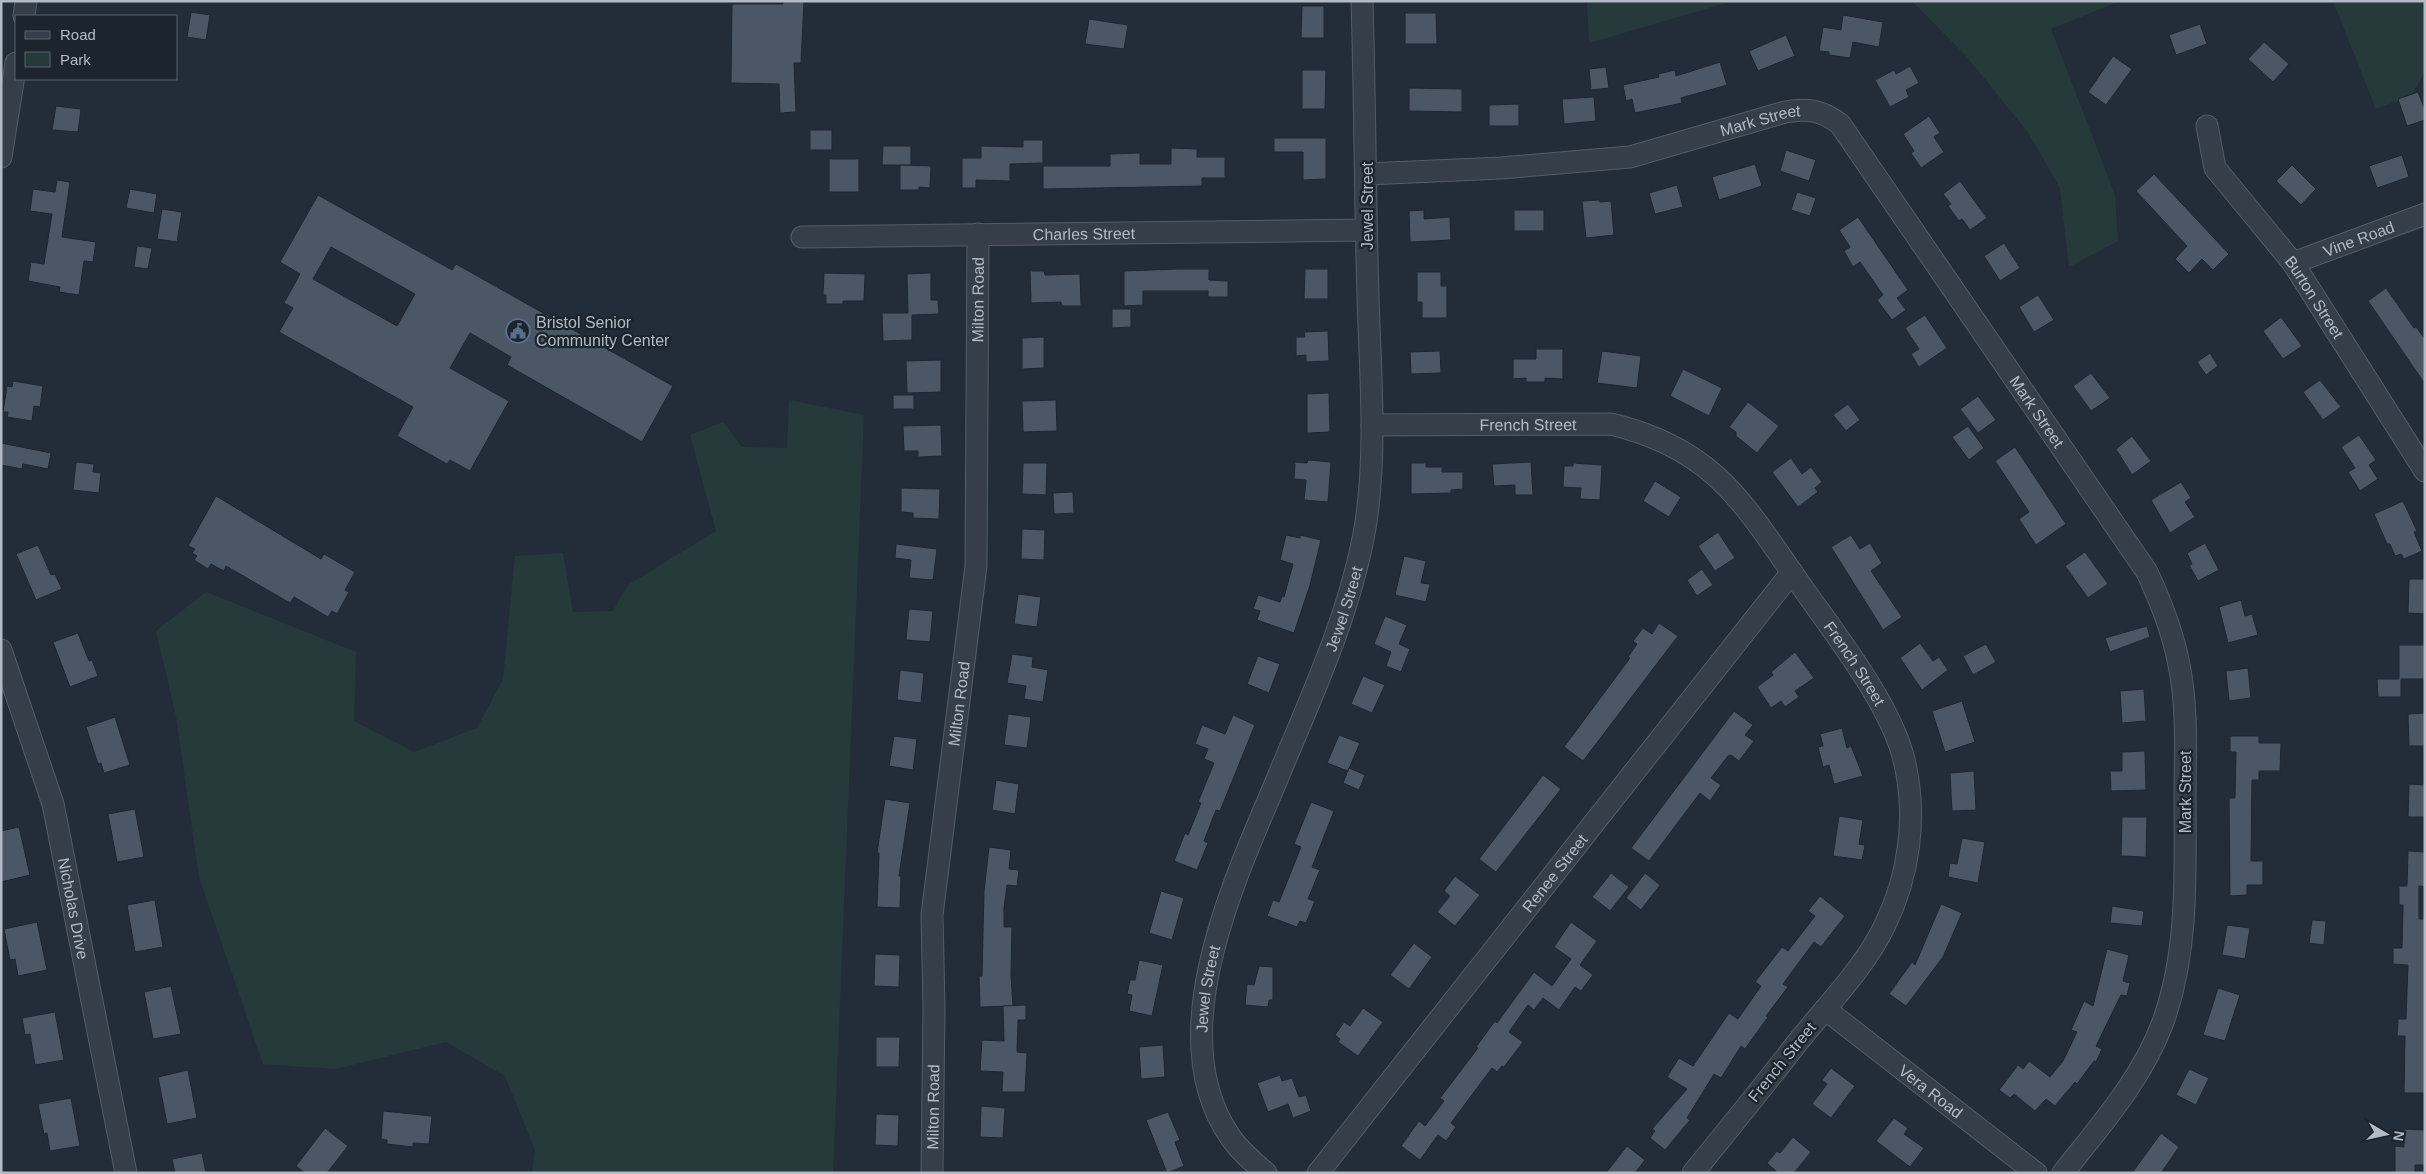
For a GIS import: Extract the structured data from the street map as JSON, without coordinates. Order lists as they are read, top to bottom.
{
  "streets": {
    "street": [
      "Mark Street",
      "Jewel Street",
      "Charles Street",
      "Vine Road",
      "Burton Street",
      "Milton Road",
      "French Street",
      "Renee Street",
      "Nicholas Drive",
      "Vera Road"
    ]
  },
  "crossings": [
    ["Mark Street", "Jewel Street"],
    ["Jewel Street", "Charles Street"],
    ["Jewel Street", "French Street"],
    ["Charles Street", "Milton Road"],
    ["Vine Road", "Burton Street"],
    ["French Street", "Renee Street"],
    ["French Street", "Vera Road"]
  ],
  "places": {
    "public building": ["Bristol Senior Community Center"]
  },
  "legend": ["Road", "Park"],
  "north": "right"
}
